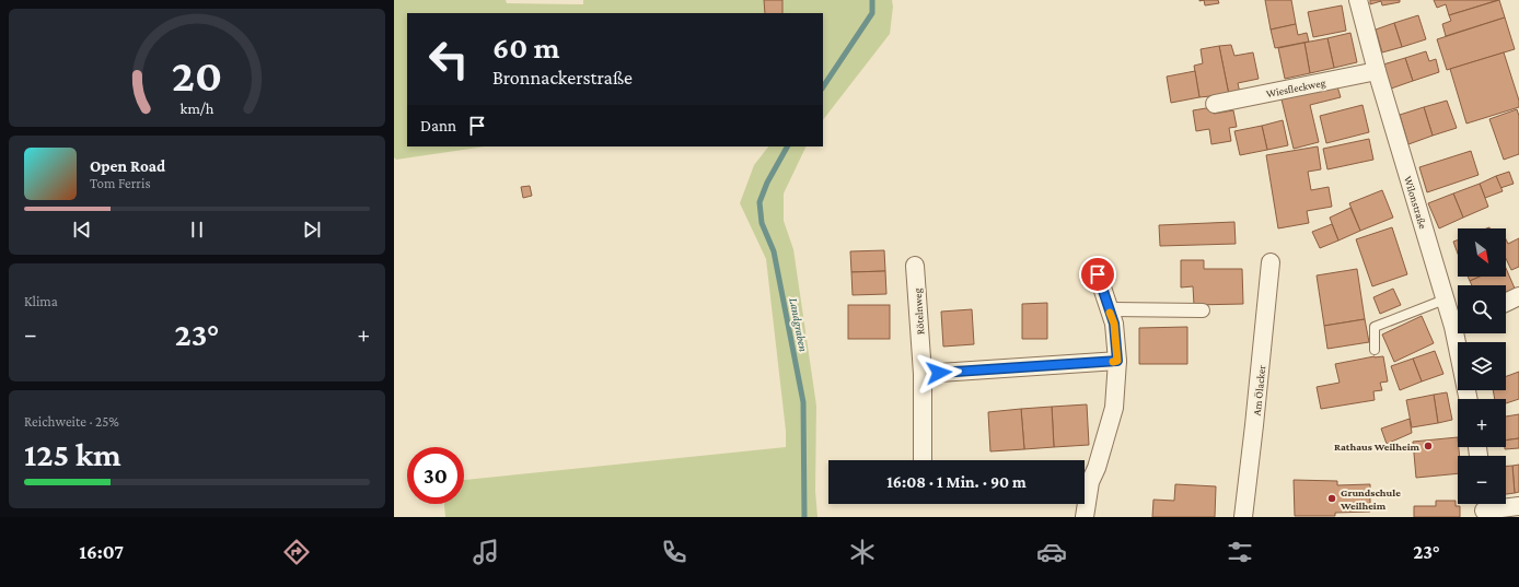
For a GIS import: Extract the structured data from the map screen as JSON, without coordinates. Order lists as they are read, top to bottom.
{
  "streets": {
    "street": [
      "Wiesfleckweg",
      "Wilonstraße",
      "Rötelnweg",
      "Am Ölacker"
    ]
  },
  "crossings": [
    ["Wiesfleckweg", "Wilonstraße"]
  ],
  "water": ["Landgraben"],
  "places": ["Rathaus Weilheim", "Grundschule Weilheim"],
  "north": "bottom right",
  "page": {
    "turn": ["60 m", "Bronnackerstraße"],
    "then": "Dann",
    "song": ["Open Road", "Tom Ferris"],
    "map_buttons": ["+", "−"],
    "tile": [
      "Klima",
      ["Reichweite · 25%", "125 km"]
    ],
    "heat": ["−", "23°", "+"],
    "limit": "30",
    "trip": "16:08 · 1 Min. · 90 m",
    "tabs": ["16:07", "23°"],
    "gauge": ["20", "km/h"]
  }
}
